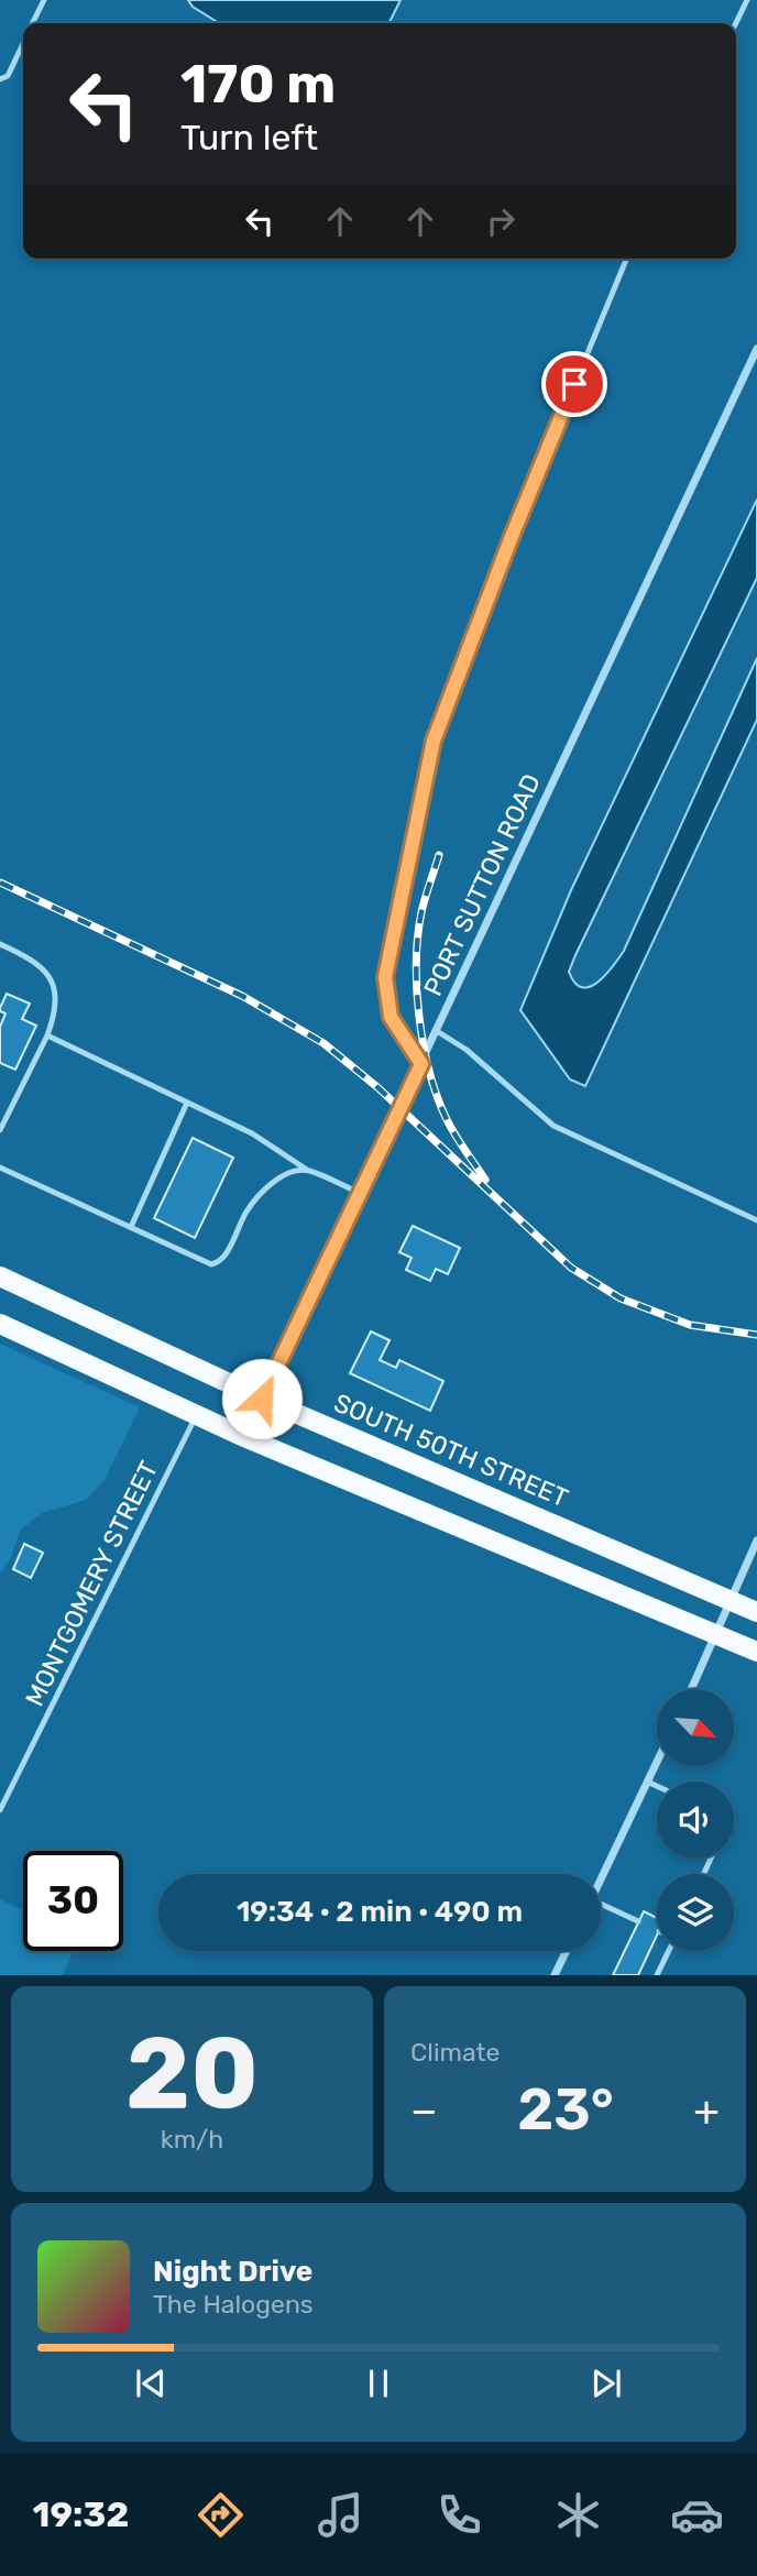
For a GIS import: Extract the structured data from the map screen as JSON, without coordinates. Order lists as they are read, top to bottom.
{
  "streets": {
    "main road": ["SOUTH 50TH STREET"],
    "street": ["PORT SUTTON ROAD"],
    "lane": ["MONTGOMERY STREET"]
  },
  "crossings": [
    ["PORT SUTTON ROAD", "SOUTH 50TH STREET"]
  ],
  "north": "bottom right",
  "page": {
    "turn": ["170 m", "Turn left"],
    "limit": "30",
    "trip": "19:34 · 2 min · 490 m",
    "tile": [
      ["20", "km/h"],
      "Climate"
    ],
    "heat": ["−", "23°", "+"],
    "song": ["Night Drive", "The Halogens"],
    "tabs": "19:32"
  }
}
